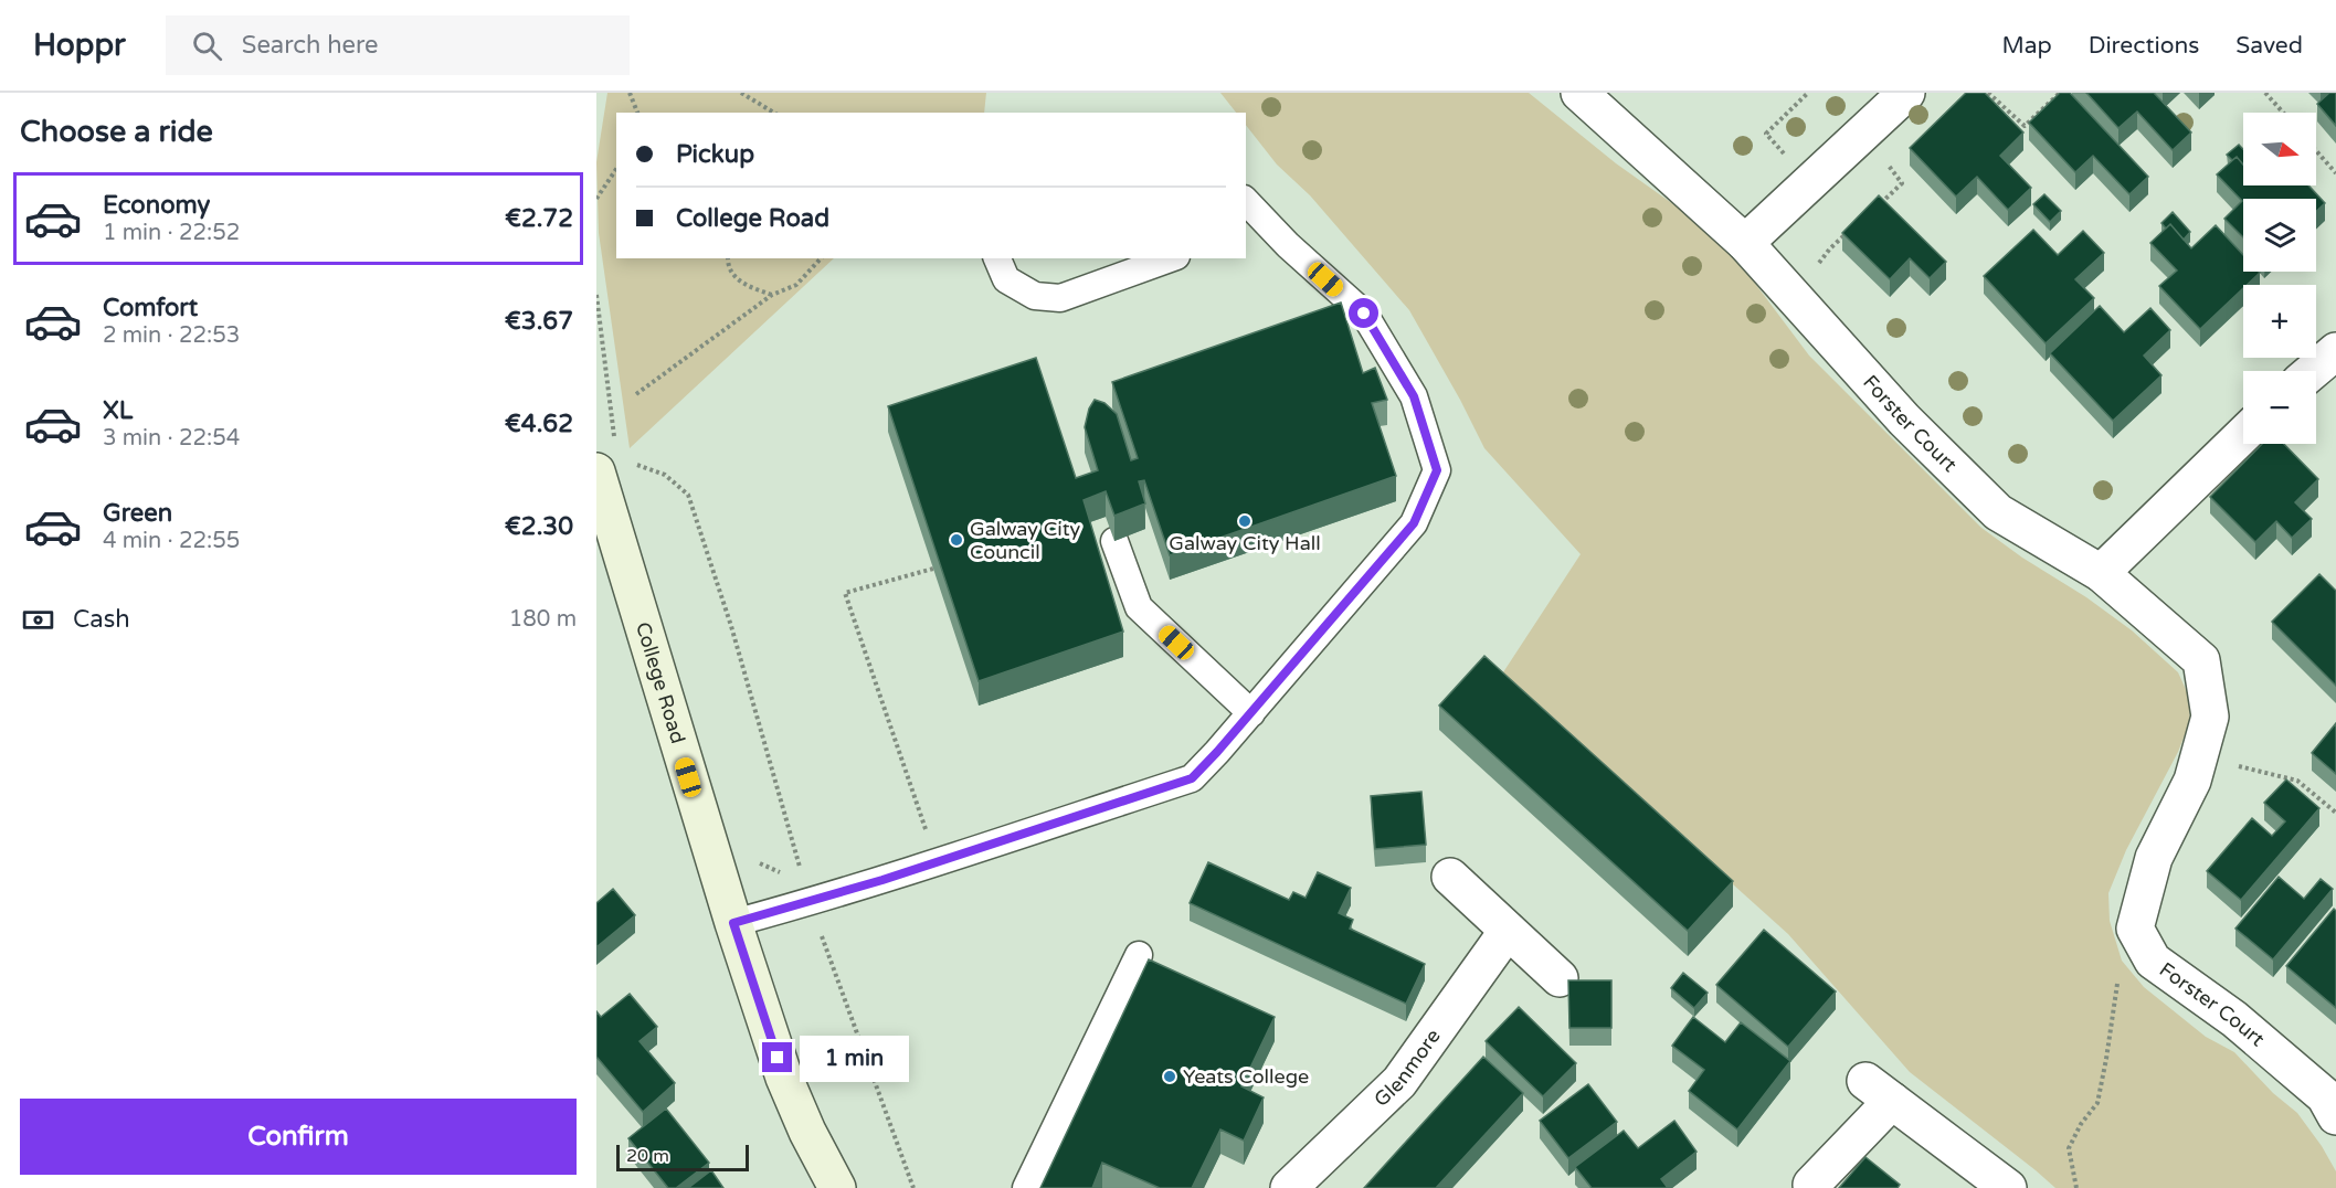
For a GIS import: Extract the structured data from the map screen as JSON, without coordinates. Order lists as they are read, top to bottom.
{
  "streets": {
    "main road": ["College Road"],
    "street": ["Forster Court", "Glenmore"]
  },
  "places": ["Galway City Hall", "Galway City Council", "Yeats College"],
  "scale_bar": "20 m",
  "north": "right",
  "page": {
    "header": "Hoppr",
    "search": "Search here",
    "nav": ["Map", "Directions", "Saved"],
    "heading": "Choose a ride",
    "map_buttons": ["+", "−"],
    "banner": ["Pickup", "College Road"],
    "list": [
      {
        "name": "Economy",
        "note": "1 min · 22:52",
        "value": "€2.72"
      },
      {
        "name": "Comfort",
        "note": "2 min · 22:53",
        "value": "€3.67"
      },
      {
        "name": "XL",
        "note": "3 min · 22:54",
        "value": "€4.62"
      },
      {
        "name": "Green",
        "note": "4 min · 22:55",
        "value": "€2.30"
      }
    ],
    "pay": ["Cash", "180 m"],
    "bubble": "1 min",
    "buttons": "Confirm",
    "scale": "20 m"
  }
}
